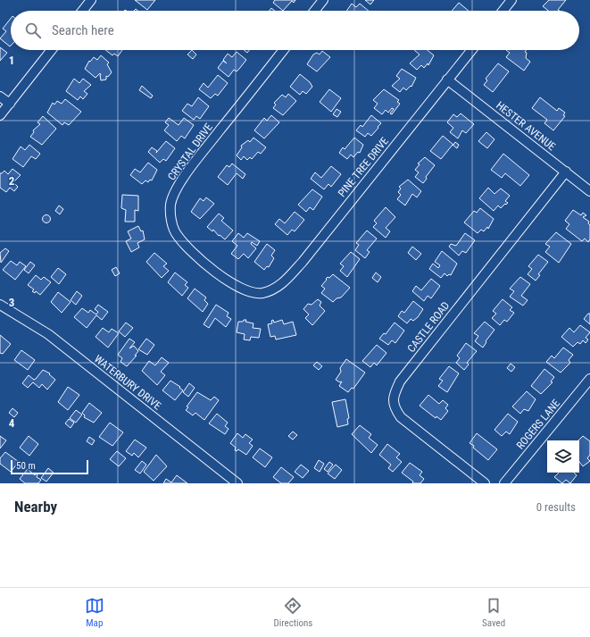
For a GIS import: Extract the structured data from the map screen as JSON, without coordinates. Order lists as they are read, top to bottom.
{
  "streets": {
    "street": [
      "HESTER AVENUE",
      "CRYSTAL DRIVE",
      "PINE TREE DRIVE",
      "CASTLE ROAD",
      "WATERBURY DRIVE",
      "ROGERS LANE"
    ]
  },
  "crossings": [
    ["HESTER AVENUE", "PINE TREE DRIVE"],
    ["HESTER AVENUE", "CASTLE ROAD"],
    ["CRYSTAL DRIVE", "PINE TREE DRIVE"]
  ],
  "scale_bar": "50 m",
  "page": {
    "search": "Search here",
    "scale": "50 m",
    "heading": ["Nearby", "0 results"],
    "nav": ["Map", "Directions", "Saved"]
  },
  "grid": {
    "rows": [
      "1",
      "2",
      "3",
      "4"
    ]
  }
}
